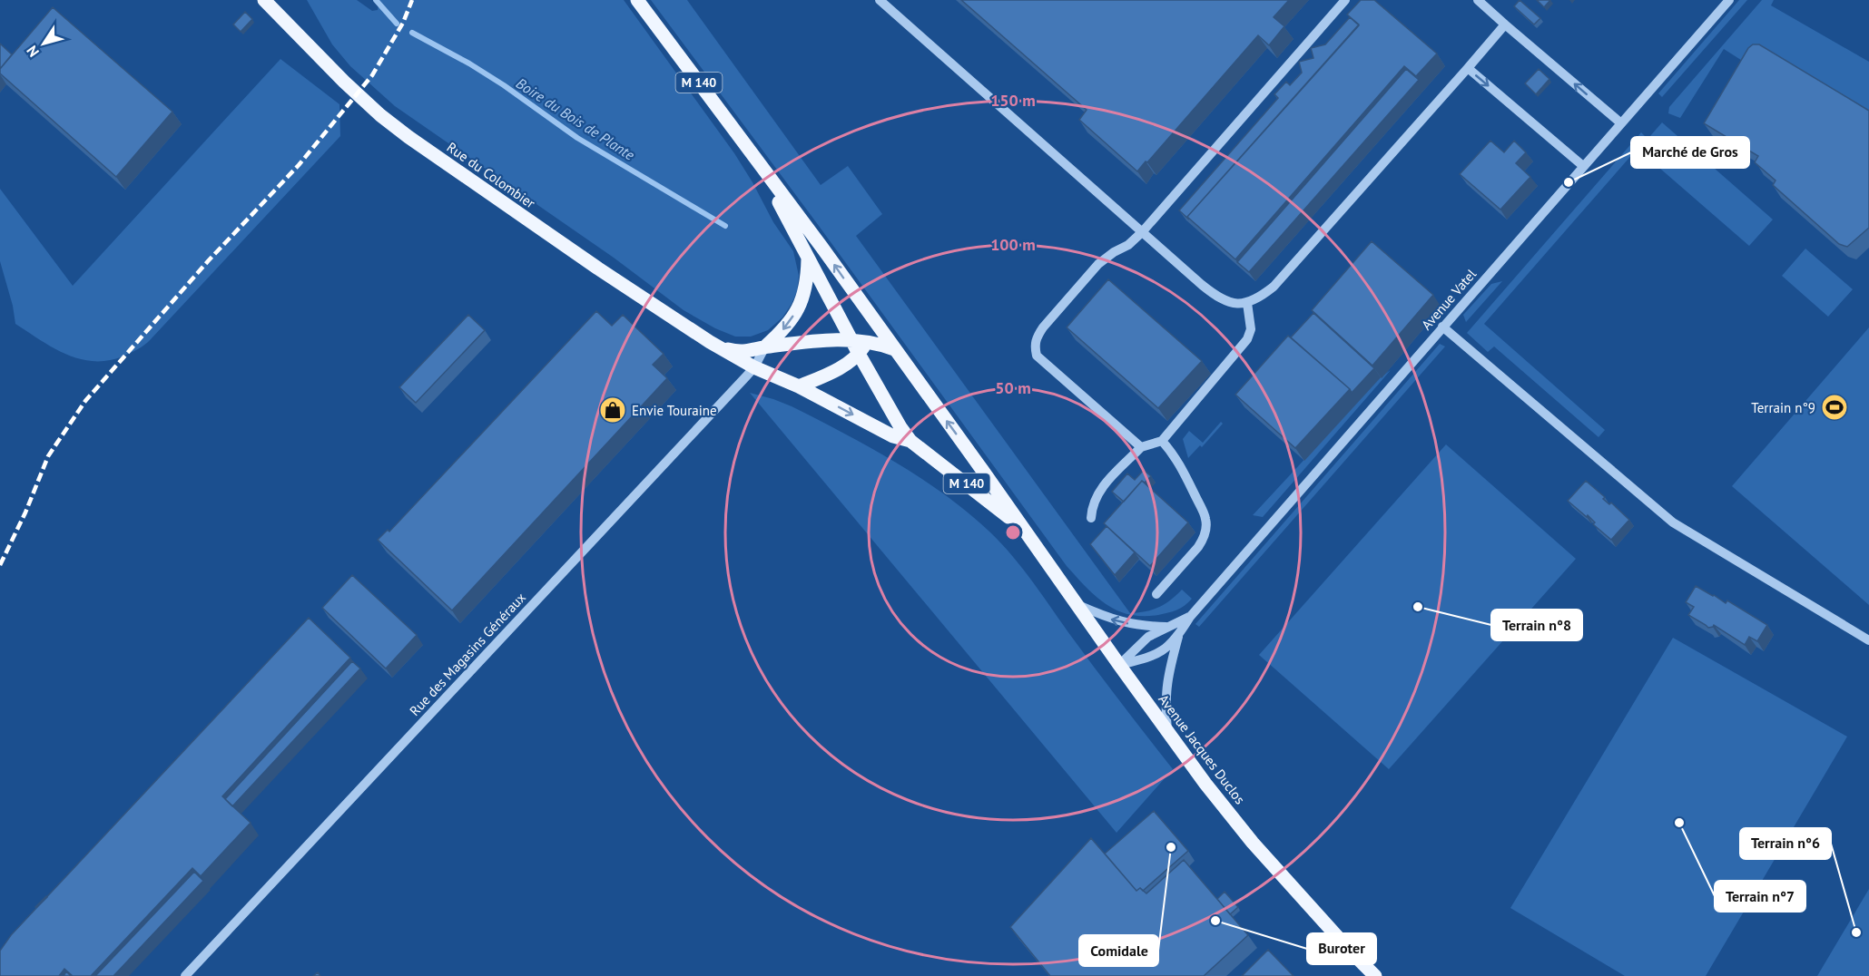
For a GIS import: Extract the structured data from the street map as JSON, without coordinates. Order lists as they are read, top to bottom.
{
  "streets": {
    "main road": ["M 140", "Rue du Colombier", "Avenue Jacques Duclos"],
    "street": ["Avenue Vatel", "Rue des Magasins Généraux"]
  },
  "crossings": [
    ["M 140", "Rue du Colombier"],
    ["M 140", "Avenue Jacques Duclos"],
    ["Rue du Colombier", "Rue des Magasins Généraux"],
    ["Avenue Vatel", "Avenue Jacques Duclos"]
  ],
  "water": ["Boire du Bois de Plante"],
  "places": {
    "other": [
      "Marché de Gros",
      "Terrain n°8",
      "Terrain n°7",
      "Comidale",
      "Buroter",
      "Terrain n°6"
    ],
    "sports": ["Terrain n°9"],
    "shop": ["Envie Touraine"]
  },
  "north": "bottom left",
  "rings": ["150 m", "100 m", "50 m"]
}
